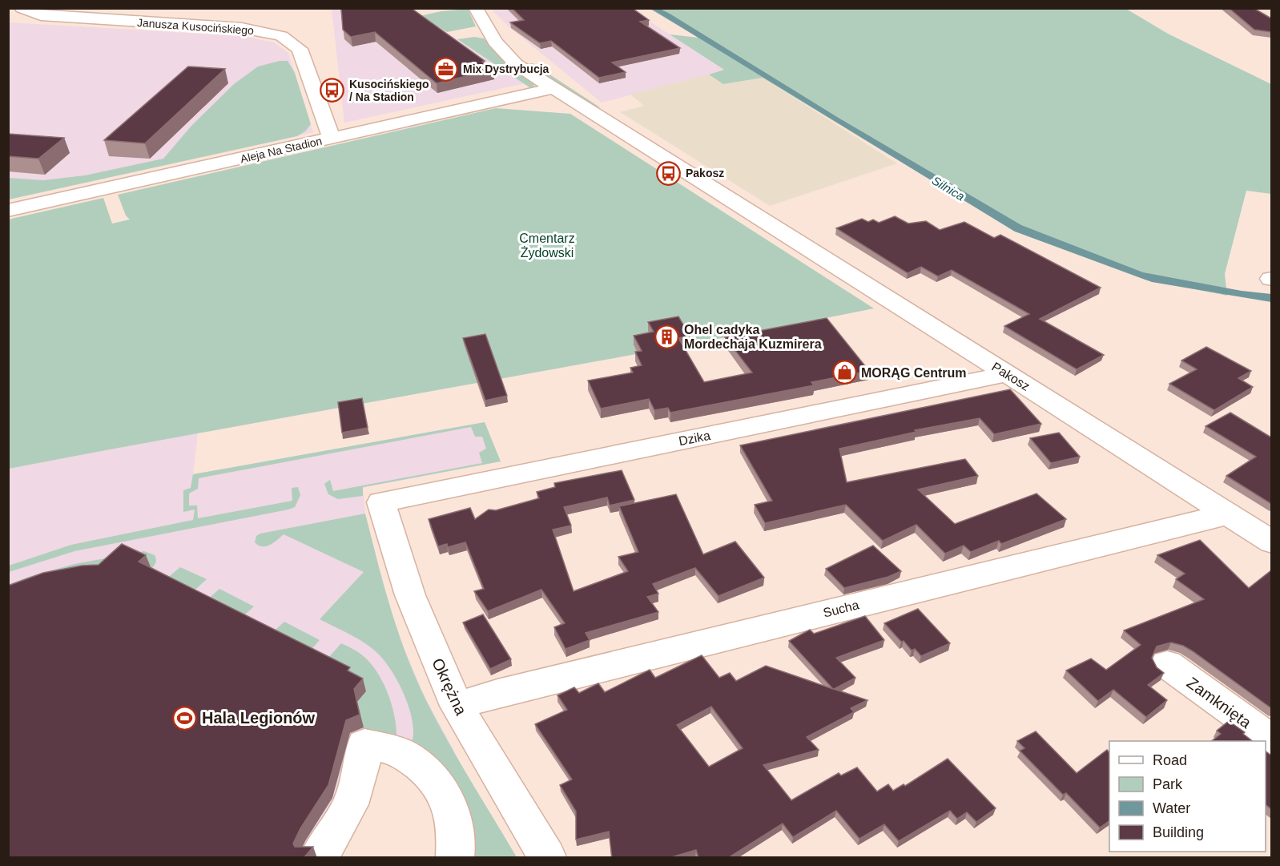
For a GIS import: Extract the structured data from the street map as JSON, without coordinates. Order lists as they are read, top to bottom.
{
  "streets": {
    "street": [
      "Janusza Kusocińskiego",
      "Aleja Na Stadion",
      "Pakosz",
      "Dzika",
      "Sucha",
      "Okrężna",
      "Zamknięta"
    ]
  },
  "crossings": [
    ["Janusza Kusocińskiego", "Aleja Na Stadion"],
    ["Aleja Na Stadion", "Pakosz"],
    ["Pakosz", "Dzika"],
    ["Pakosz", "Sucha"],
    ["Dzika", "Okrężna"],
    ["Sucha", "Okrężna"]
  ],
  "water": ["Silnica"],
  "parks": ["Cmentarz Żydowski"],
  "places": {
    "office": ["Mix Dystrybucja"],
    "bus stop": ["Kusocińskiego / Na Stadion", "Pakosz"],
    "building": ["Ohel cadyka Mordechaja Kuzmirera"],
    "shop": ["MORĄG Centrum"],
    "sports": ["Hala Legionów"]
  },
  "legend": [
    "Road",
    "Park",
    "Water",
    "Building"
  ]
}
